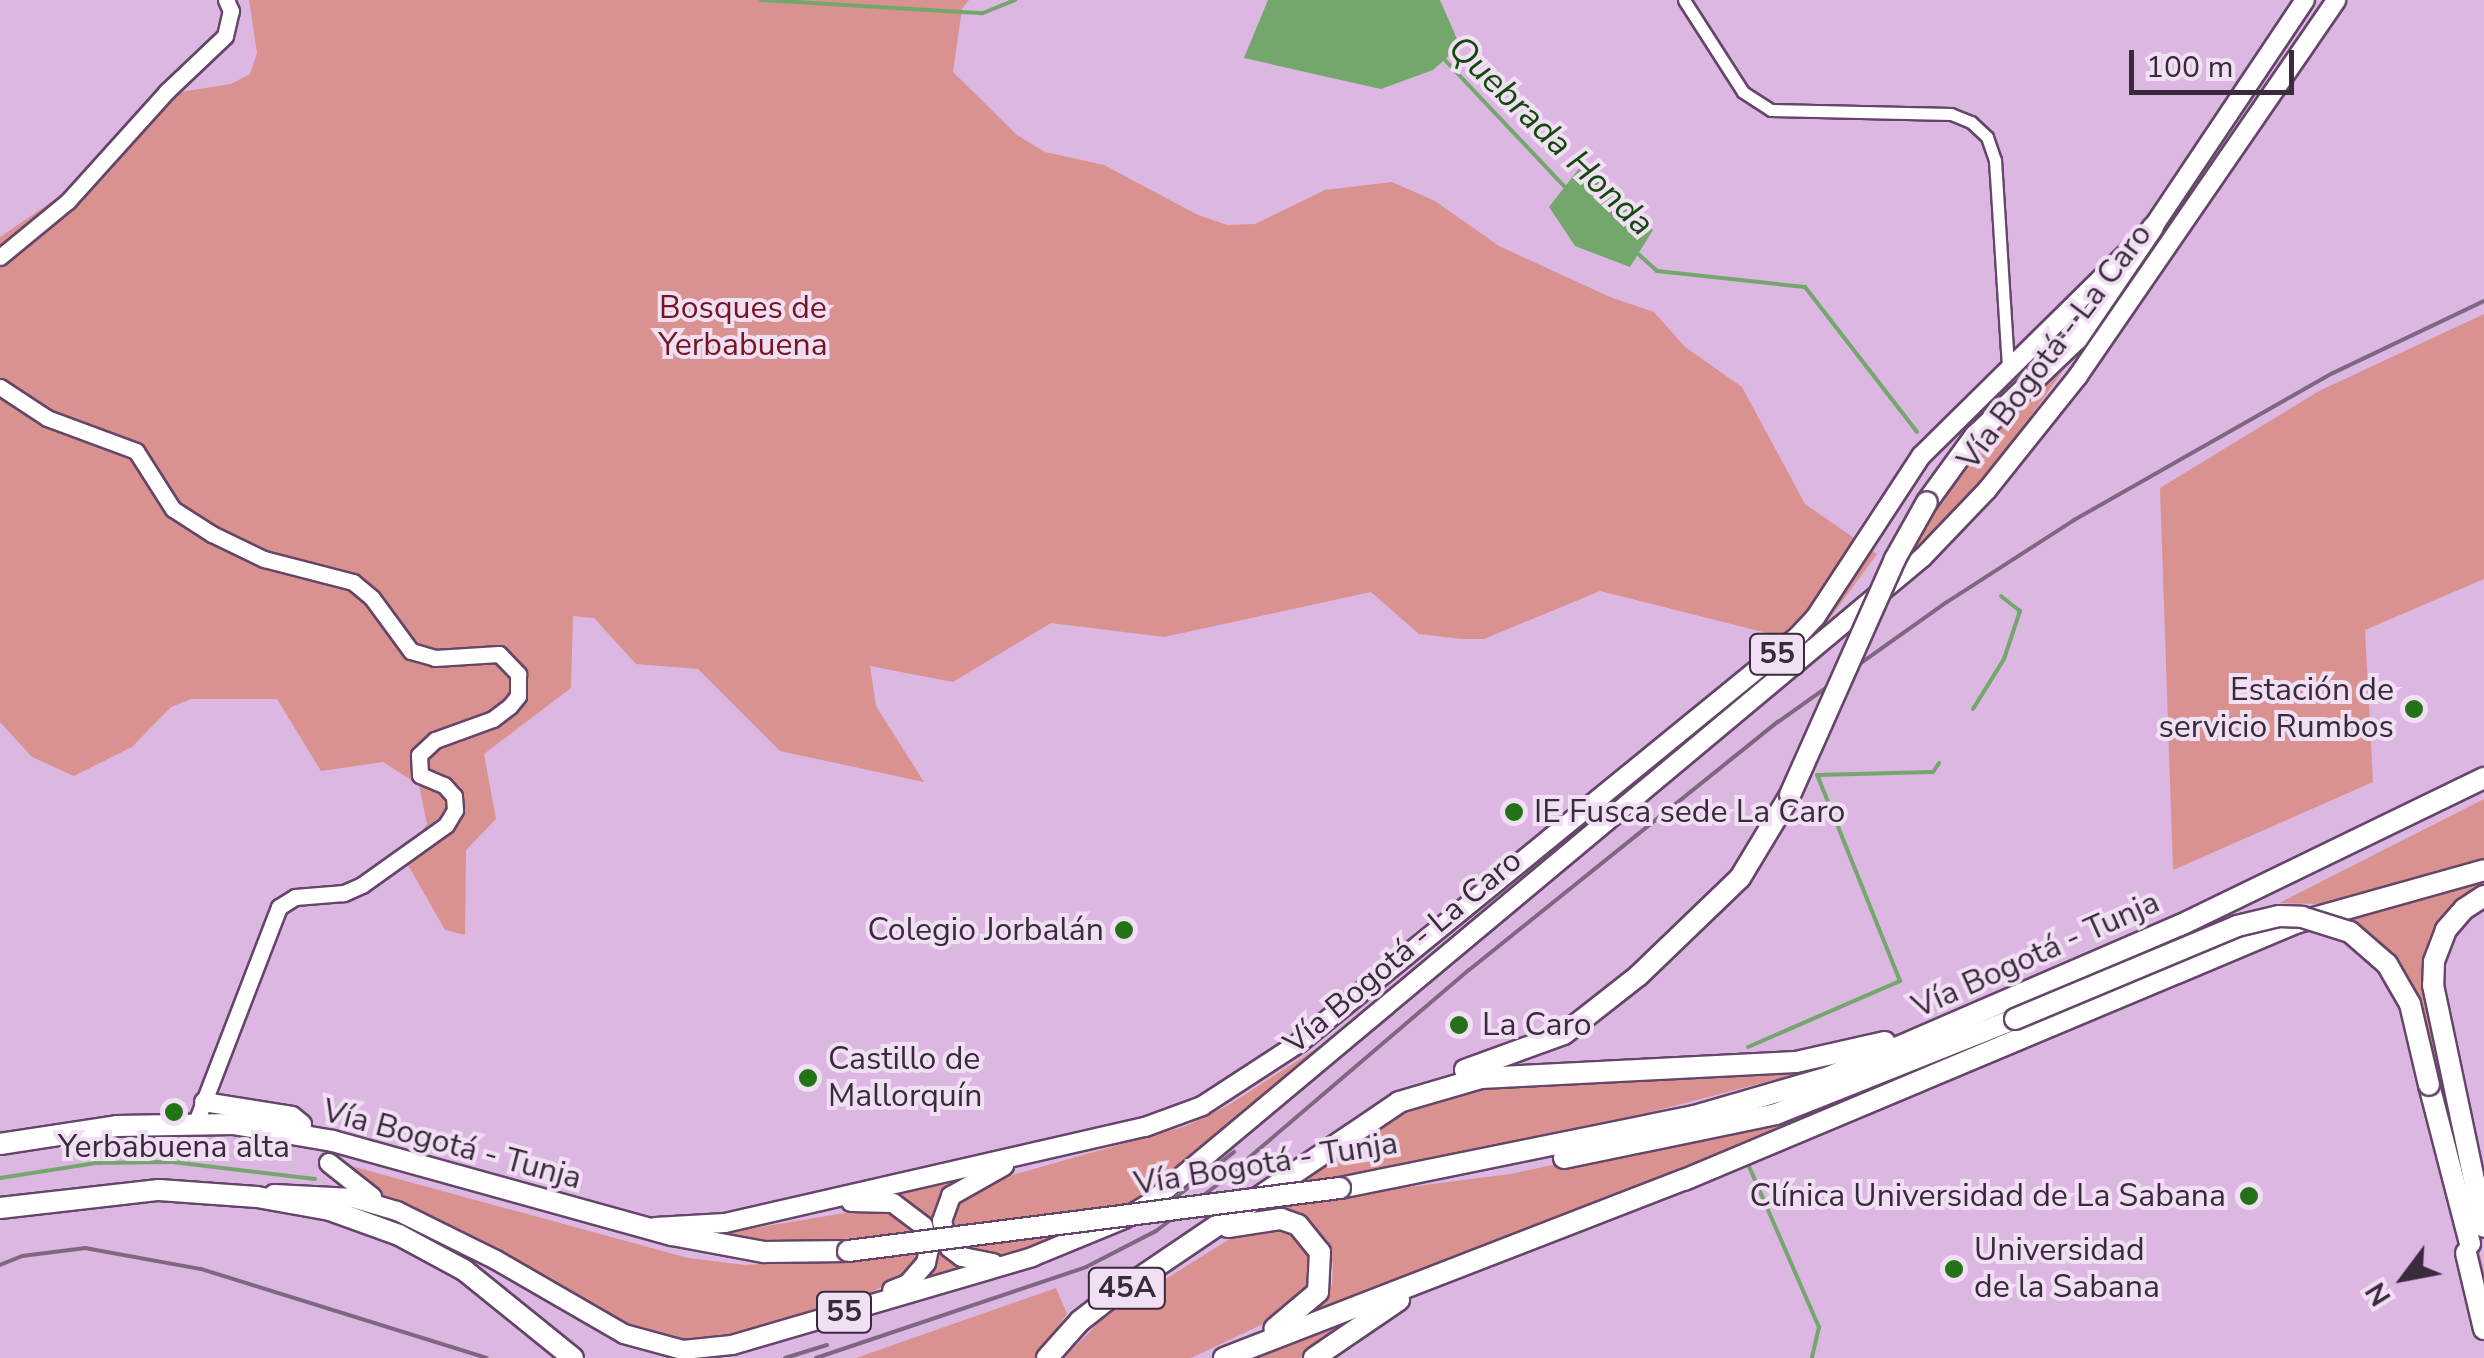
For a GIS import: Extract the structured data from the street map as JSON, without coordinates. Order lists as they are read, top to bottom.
{
  "streets": {
    "highway": ["55", "Vía Bogotá - Tunja", "45A"],
    "main road": ["Vía Bogotá - La Caro"]
  },
  "crossings": [
    ["Vía Bogotá - La Caro", "55"],
    ["Vía Bogotá - La Caro", "Vía Bogotá - Tunja"],
    ["55", "Vía Bogotá - Tunja"],
    ["Vía Bogotá - Tunja", "45A"]
  ],
  "water": ["Quebrada Honda"],
  "parks": ["Bosques de Yerbabuena"],
  "places": [
    "Estación de servicio Rumbos",
    "IE Fusca sede La Caro",
    "Colegio Jorbalán",
    "La Caro",
    "Castillo de Mallorquín",
    "Yerbabuena alta",
    "Clínica Universidad de La Sabana",
    "Universidad de la Sabana"
  ],
  "scale_bar": "100 m",
  "north": "bottom left"
}
